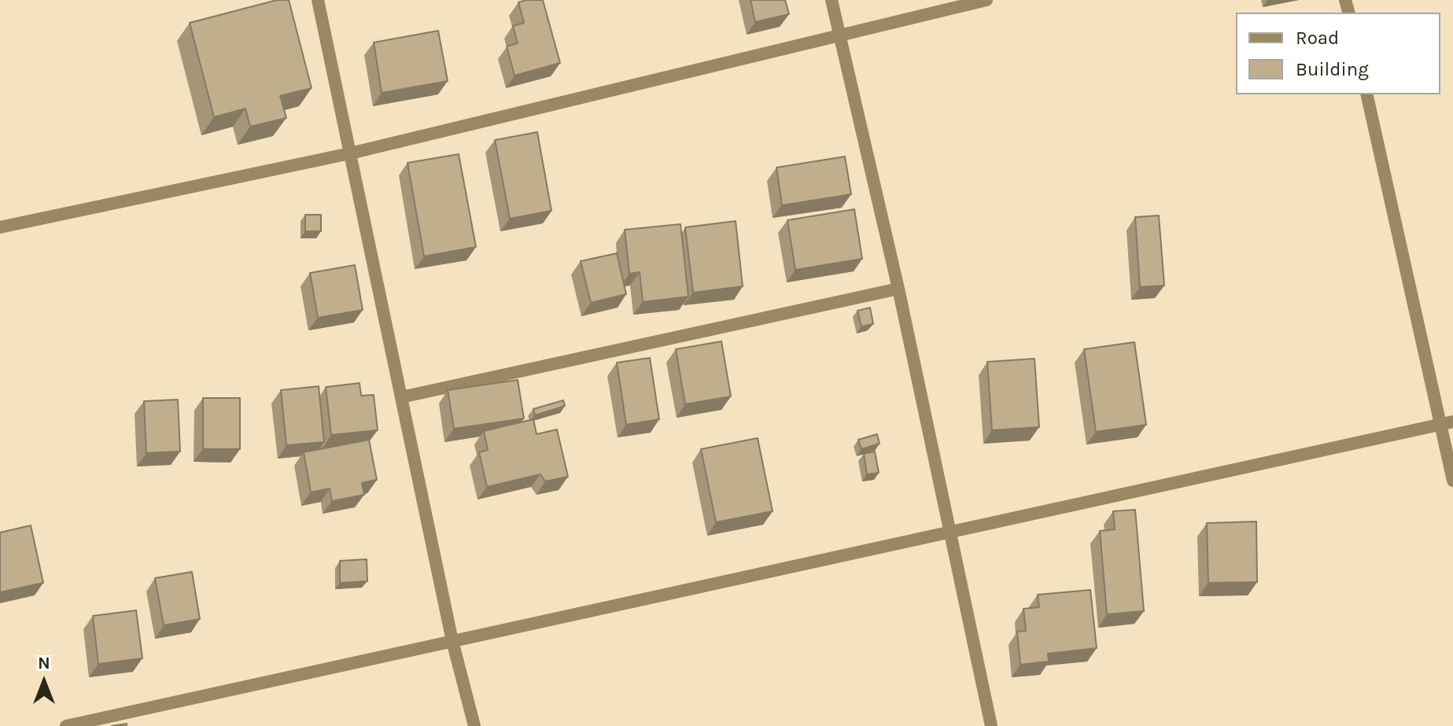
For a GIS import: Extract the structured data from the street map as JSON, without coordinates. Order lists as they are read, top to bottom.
{
  "legend": ["Road", "Building"],
  "north": "top"
}
